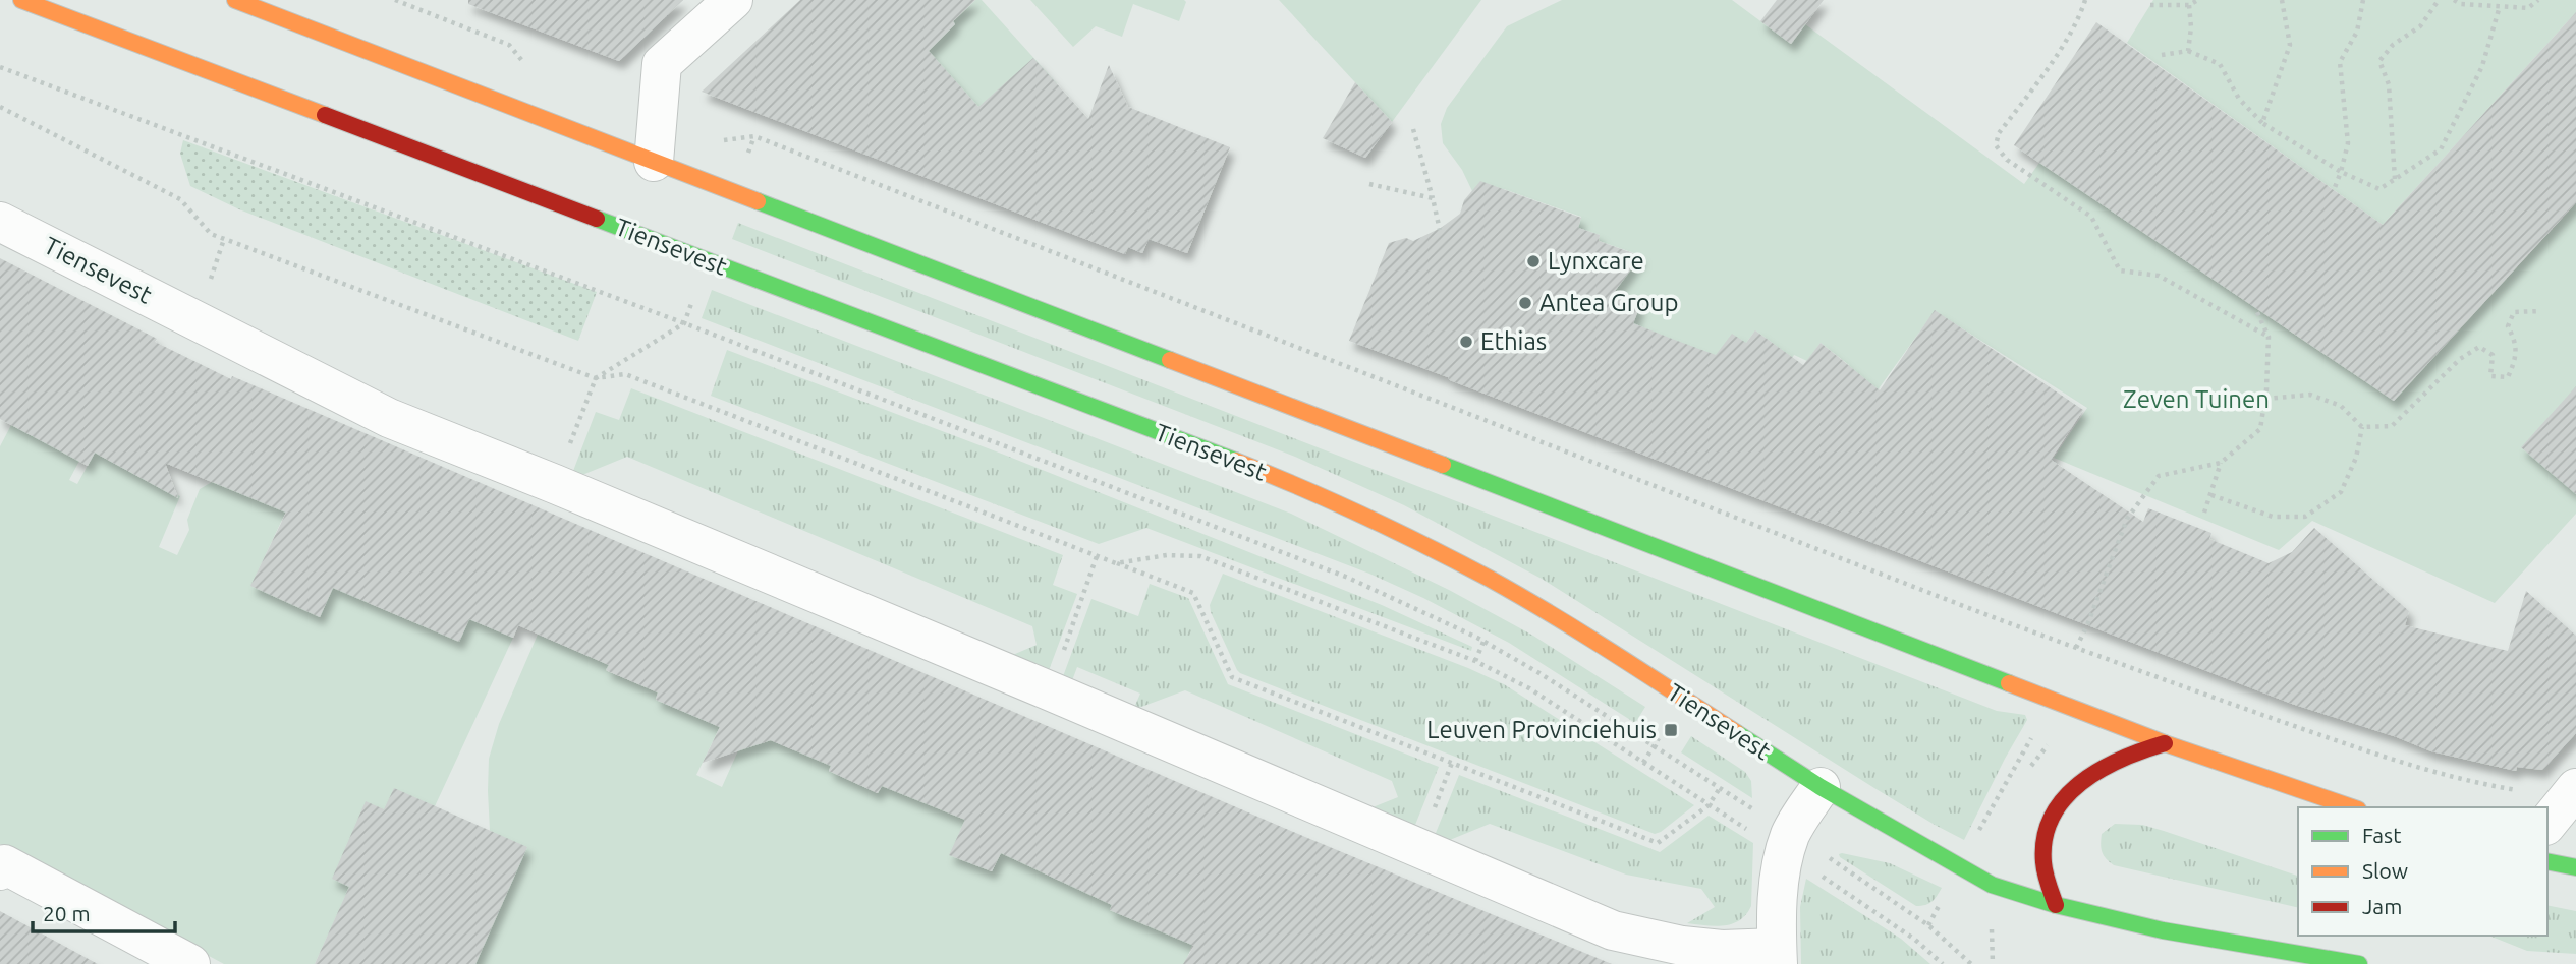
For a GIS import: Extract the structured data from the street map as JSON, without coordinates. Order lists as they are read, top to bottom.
{
  "streets": {
    "main road": ["Tiensevest"]
  },
  "parks": ["Zeven Tuinen"],
  "places": {
    "other": ["Lynxcare", "Antea Group", "Ethias"],
    "transit": ["Leuven Provinciehuis"]
  },
  "legend": ["Fast", "Slow", "Jam"],
  "scale_bar": "20 m"
}
